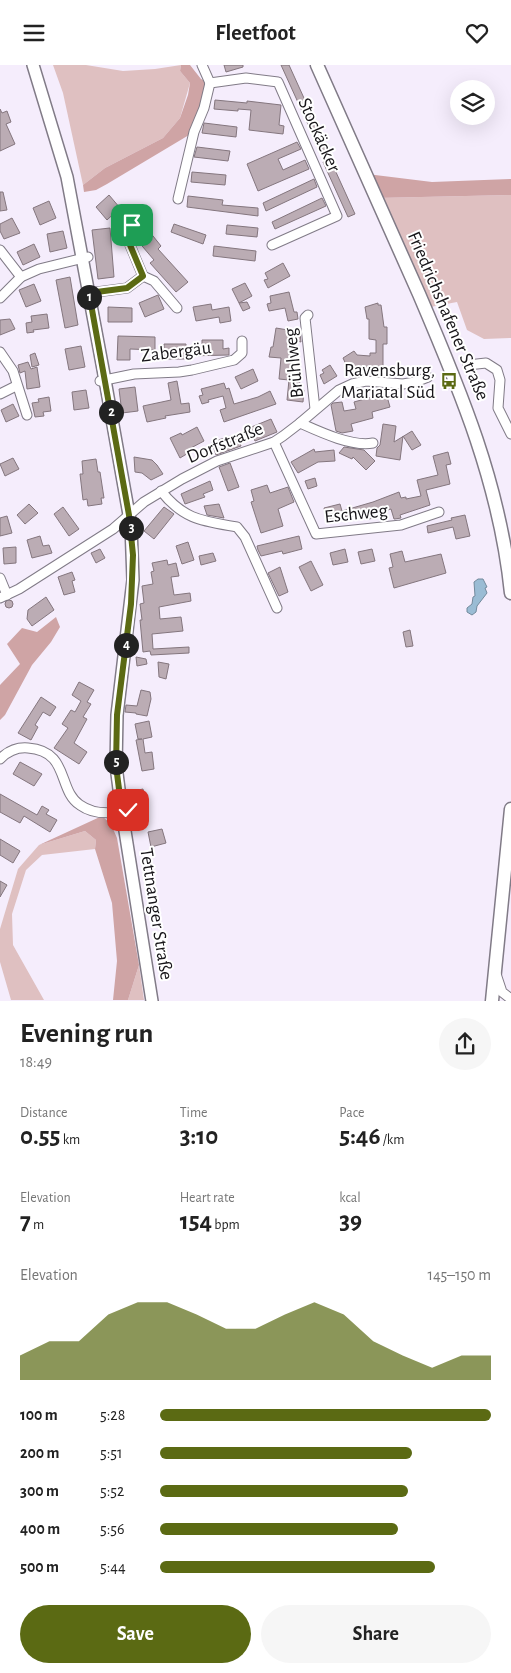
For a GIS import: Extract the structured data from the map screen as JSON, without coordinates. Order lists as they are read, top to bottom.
{
  "streets": {
    "main road": ["Friedrichshafener Straße"],
    "street": [
      "Stockäcker",
      "Zabergäu",
      "Brühlweg",
      "Dorfstraße",
      "Eschweg",
      "Tettnanger Straße"
    ]
  },
  "crossings": [
    ["Zabergäu", "Tettnanger Straße"],
    ["Brühlweg", "Dorfstraße"],
    ["Dorfstraße", "Eschweg"],
    ["Dorfstraße", "Tettnanger Straße"]
  ],
  "places": {
    "bus stop": ["Ravensburg, Mariatal Süd"]
  },
  "page": {
    "header": "Fleetfoot",
    "pins": [
      "1",
      "2",
      "3",
      "4",
      "5"
    ],
    "heading": ["Evening run", "18:49"],
    "stats": [
      ["Distance", "0.55 km"],
      ["Time", "3:10"],
      ["Pace", "5:46 /km"],
      ["Elevation", "7 m"],
      ["Heart rate", "154 bpm"],
      ["kcal", "39"]
    ],
    "chart": ["Elevation", "145–150 m"],
    "list": [
      {
        "name": "100 m",
        "note": "5:28"
      },
      {
        "name": "200 m",
        "note": "5:51"
      },
      {
        "name": "300 m",
        "note": "5:52"
      },
      {
        "name": "400 m",
        "note": "5:56"
      },
      {
        "name": "500 m",
        "note": "5:44"
      }
    ],
    "buttons": ["Save", "Share"]
  }
}
